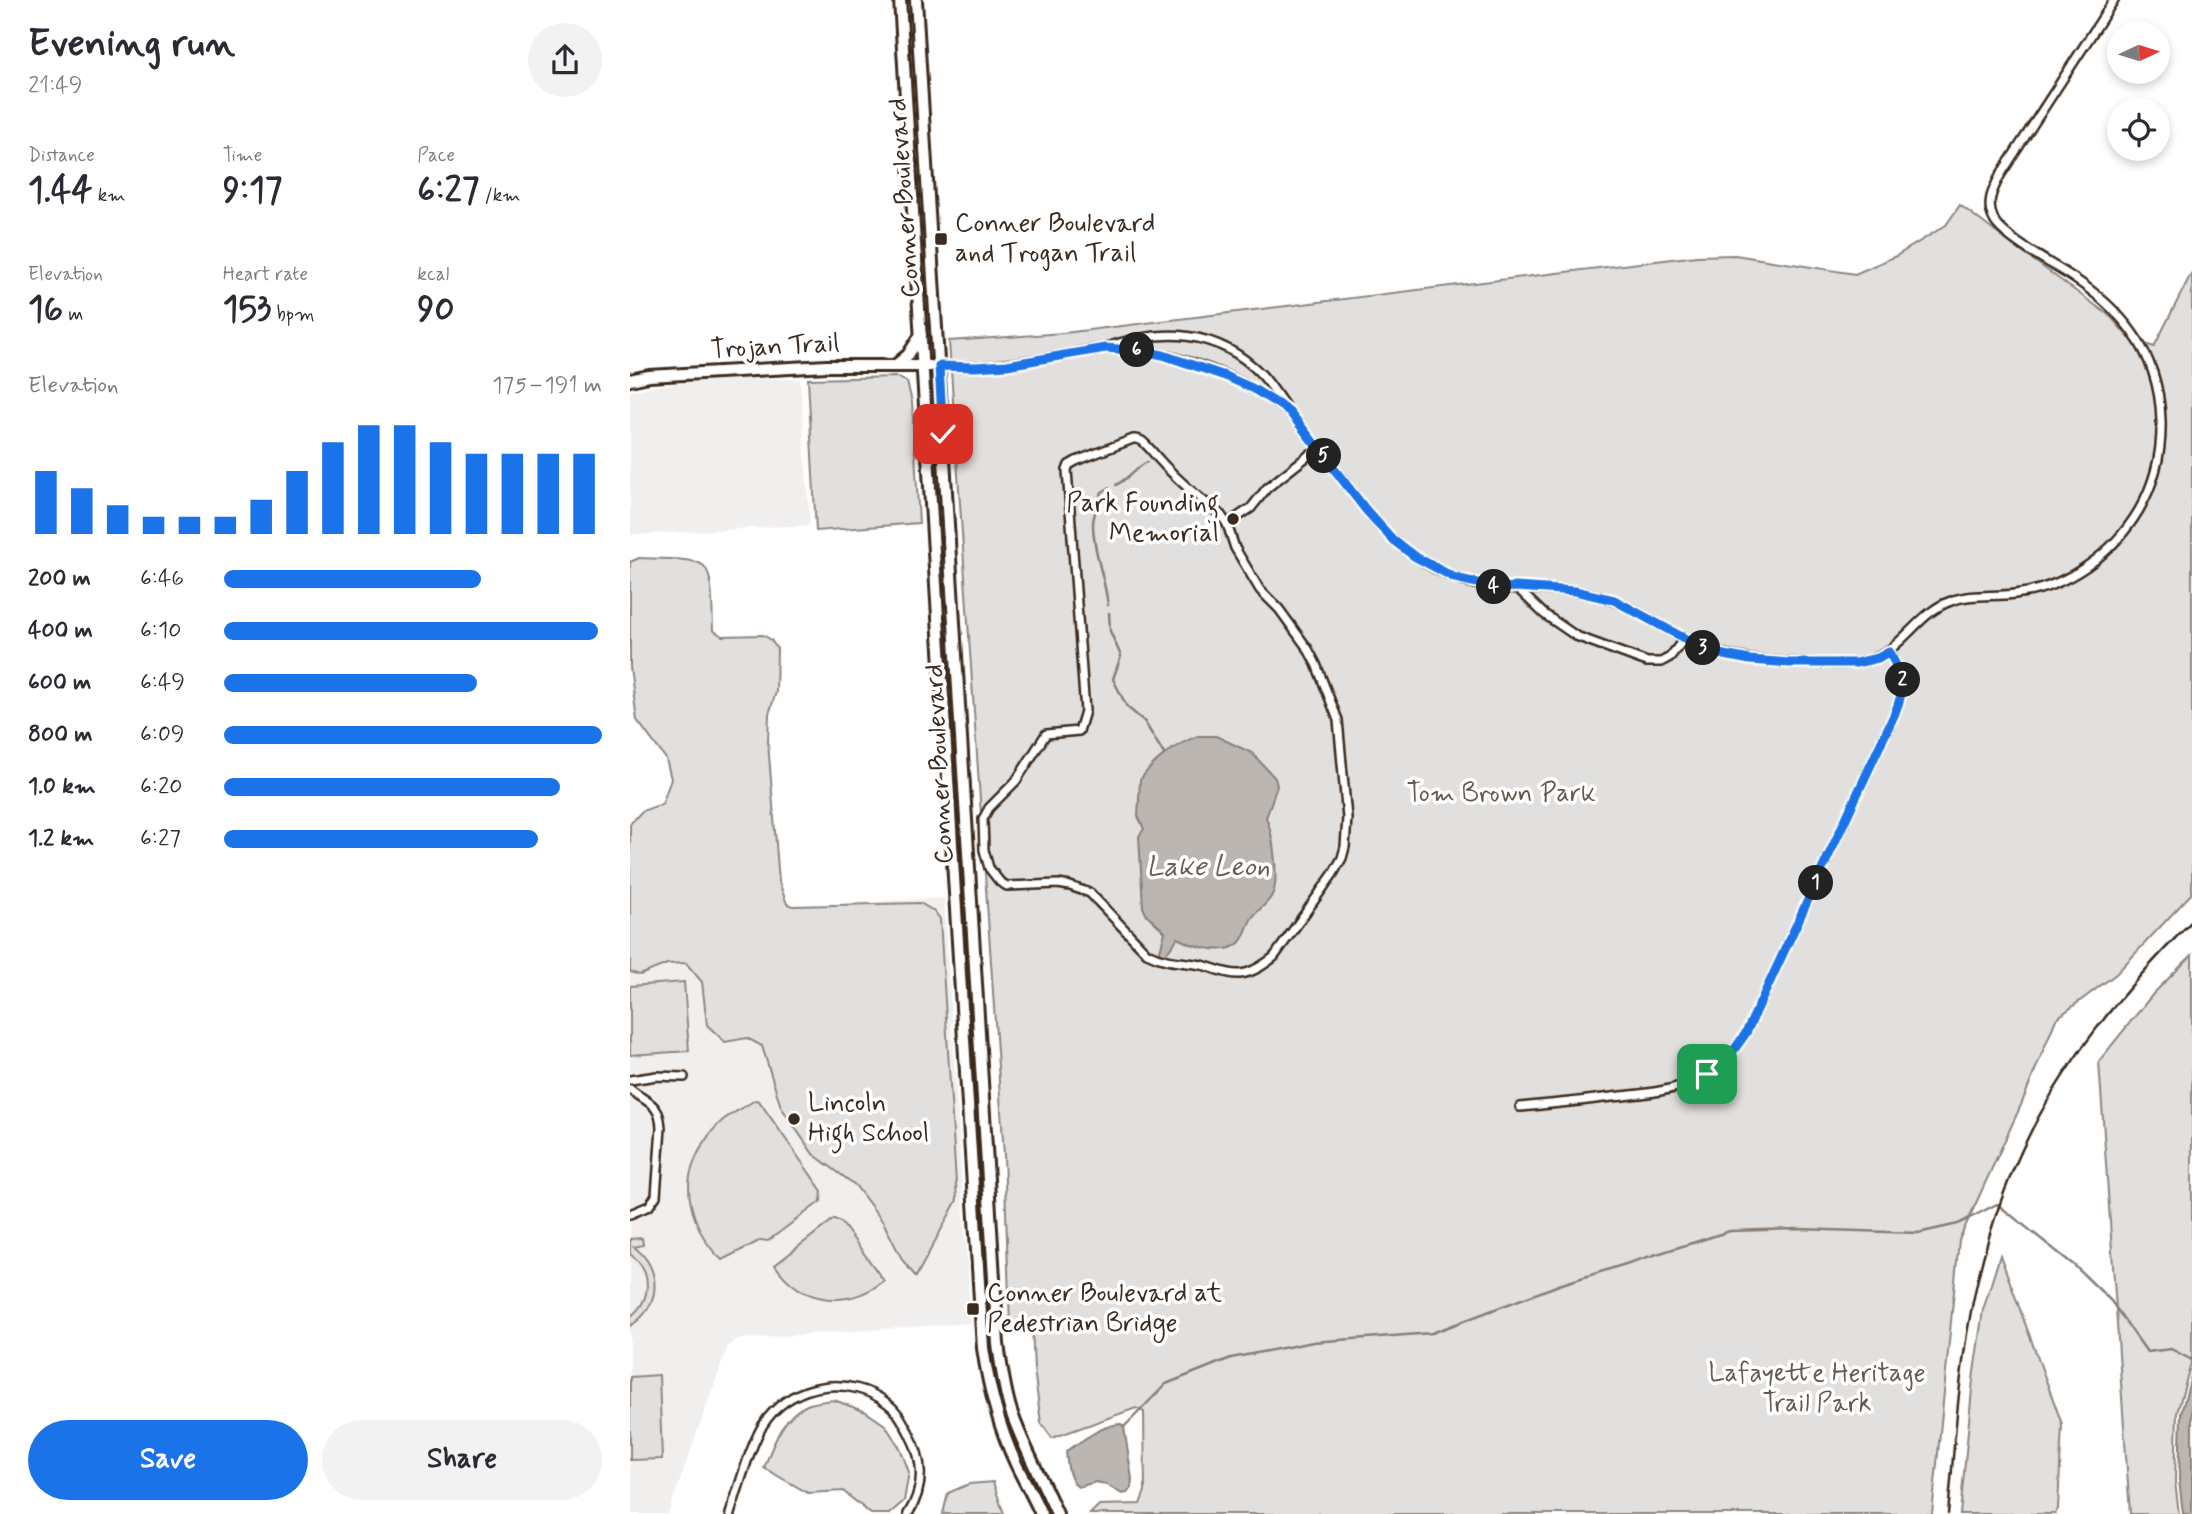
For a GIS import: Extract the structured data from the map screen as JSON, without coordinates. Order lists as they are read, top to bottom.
{
  "streets": {
    "main road": ["Conner Boulevard", "Trojan Trail"]
  },
  "crossings": [
    ["Conner Boulevard", "Trojan Trail"]
  ],
  "water": ["Lake Leon"],
  "parks": ["Tom Brown Park", "Lafayette Heritage Trail Park"],
  "places": {
    "transit": ["Conner Boulevard and Trogan Trail", "Conner Boulevard at Pedestrian Bridge"],
    "other": ["Park Founding Memorial", "Lincoln High School"]
  },
  "north": "right",
  "page": {
    "heading": ["Evening run", "21:49"],
    "stats": [
      ["Distance", "1.44 km"],
      ["Time", "9:17"],
      ["Pace", "6:27 /km"],
      ["Elevation", "16 m"],
      ["Heart rate", "153 bpm"],
      ["kcal", "90"]
    ],
    "pins": [
      "6",
      "5",
      "4",
      "3",
      "2",
      "1"
    ],
    "chart": ["Elevation", "175–191 m"],
    "list": [
      {
        "name": "200 m",
        "note": "6:46"
      },
      {
        "name": "400 m",
        "note": "6:10"
      },
      {
        "name": "600 m",
        "note": "6:49"
      },
      {
        "name": "800 m",
        "note": "6:09"
      },
      {
        "name": "1.0 km",
        "note": "6:20"
      },
      {
        "name": "1.2 km",
        "note": "6:27"
      }
    ],
    "buttons": ["Save", "Share"]
  }
}
